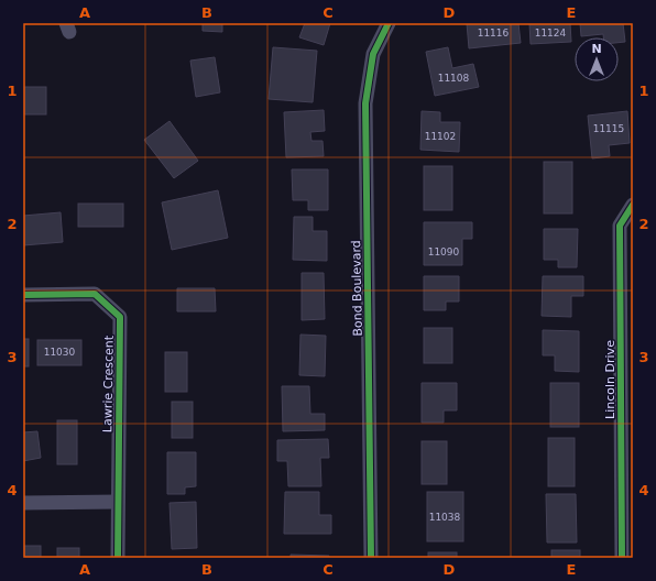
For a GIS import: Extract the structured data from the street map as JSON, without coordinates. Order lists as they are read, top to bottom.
{
  "streets": {
    "street": ["Bond Boulevard", "Lincoln Drive", "Lawrie Crescent"]
  },
  "house_numbers": [
    "11116",
    "11124",
    "11108",
    "11115",
    "11102",
    "11090",
    "11030",
    "11038"
  ],
  "north": "top",
  "grid": {
    "columns": [
      "A",
      "B",
      "C",
      "D",
      "E"
    ],
    "rows": [
      "1",
      "2",
      "3",
      "4"
    ]
  }
}
